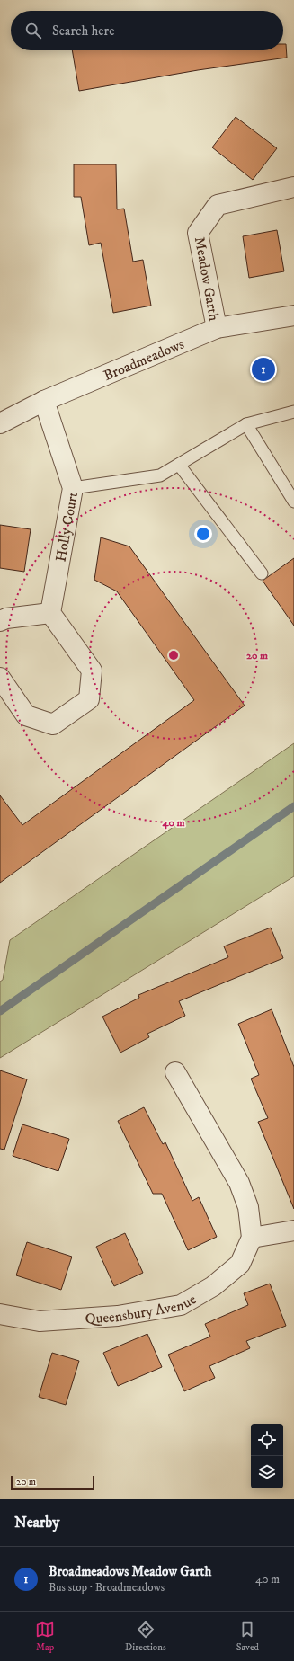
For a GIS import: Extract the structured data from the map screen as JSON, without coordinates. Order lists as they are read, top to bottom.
{
  "streets": {
    "street": [
      "Meadow Garth",
      "Broadmeadows",
      "Holly Court",
      "Queensbury Avenue"
    ]
  },
  "crossings": [
    ["Meadow Garth", "Broadmeadows"],
    ["Broadmeadows", "Holly Court"]
  ],
  "scale_bar": "20 m",
  "page": {
    "search": "Search here",
    "pins": "1",
    "scale": "20 m",
    "heading": "Nearby",
    "list": [
      {
        "mark": "1",
        "name": "Broadmeadows Meadow Garth",
        "note": "Bus stop · Broadmeadows",
        "value": "40 m"
      }
    ],
    "nav": ["Map", "Directions", "Saved"]
  },
  "rings": ["20 m", "40 m"]
}
